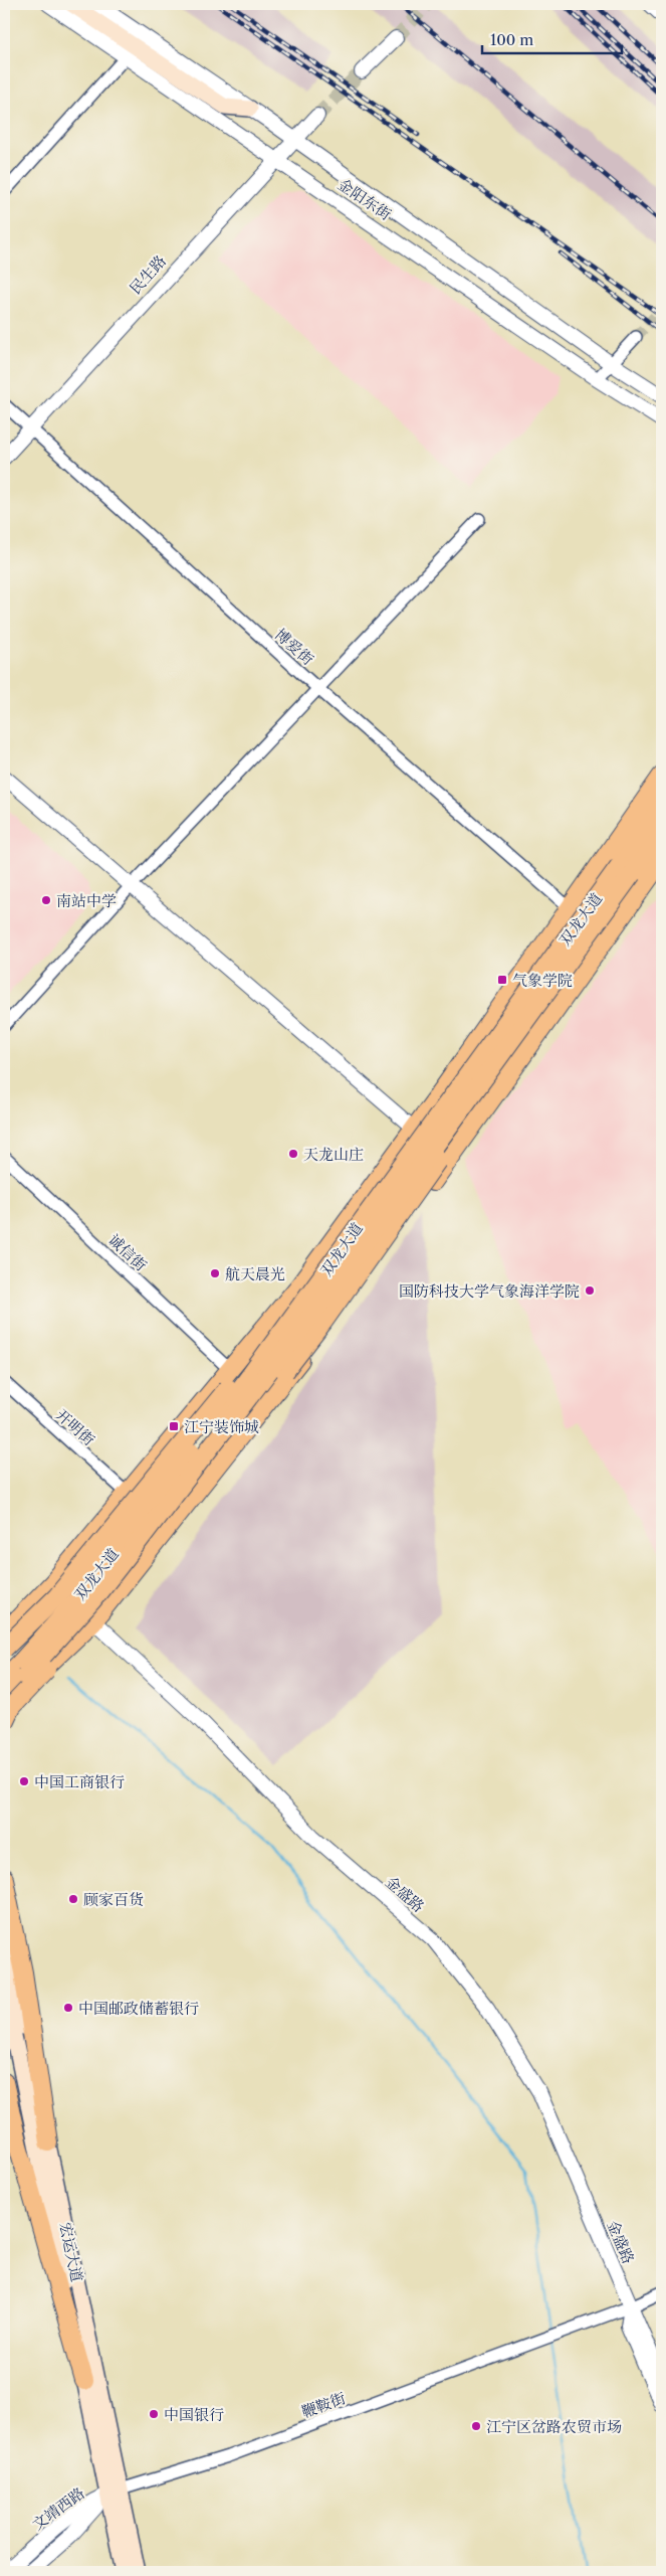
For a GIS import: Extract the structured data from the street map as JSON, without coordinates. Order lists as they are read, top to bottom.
{
  "streets": {
    "highway": ["双龙大道"],
    "main road": ["宏运大道"],
    "street": [
      "金阳东街",
      "民生路",
      "博爱街",
      "诚信街",
      "开明街",
      "金盛路",
      "鞭鞍街",
      "文靖西路"
    ]
  },
  "crossings": [
    ["金阳东街", "民生路"],
    ["民生路", "博爱街"],
    ["博爱街", "双龙大道"],
    ["双龙大道", "诚信街"],
    ["双龙大道", "开明街"],
    ["双龙大道", "金盛路"],
    ["金盛路", "鞭鞍街"],
    ["宏运大道", "鞭鞍街"],
    ["宏运大道", "文靖西路"],
    ["鞭鞍街", "文靖西路"]
  ],
  "places": {
    "other": [
      "南站中学",
      "天龙山庄",
      "航天晨光",
      "国防科技大学气象海洋学院",
      "中国工商银行",
      "顾家百货",
      "中国邮政储蓄银行",
      "中国银行",
      "江宁区岔路农贸市场"
    ],
    "transit": ["气象学院", "江宁装饰城"]
  },
  "scale_bar": "100 m"
}
